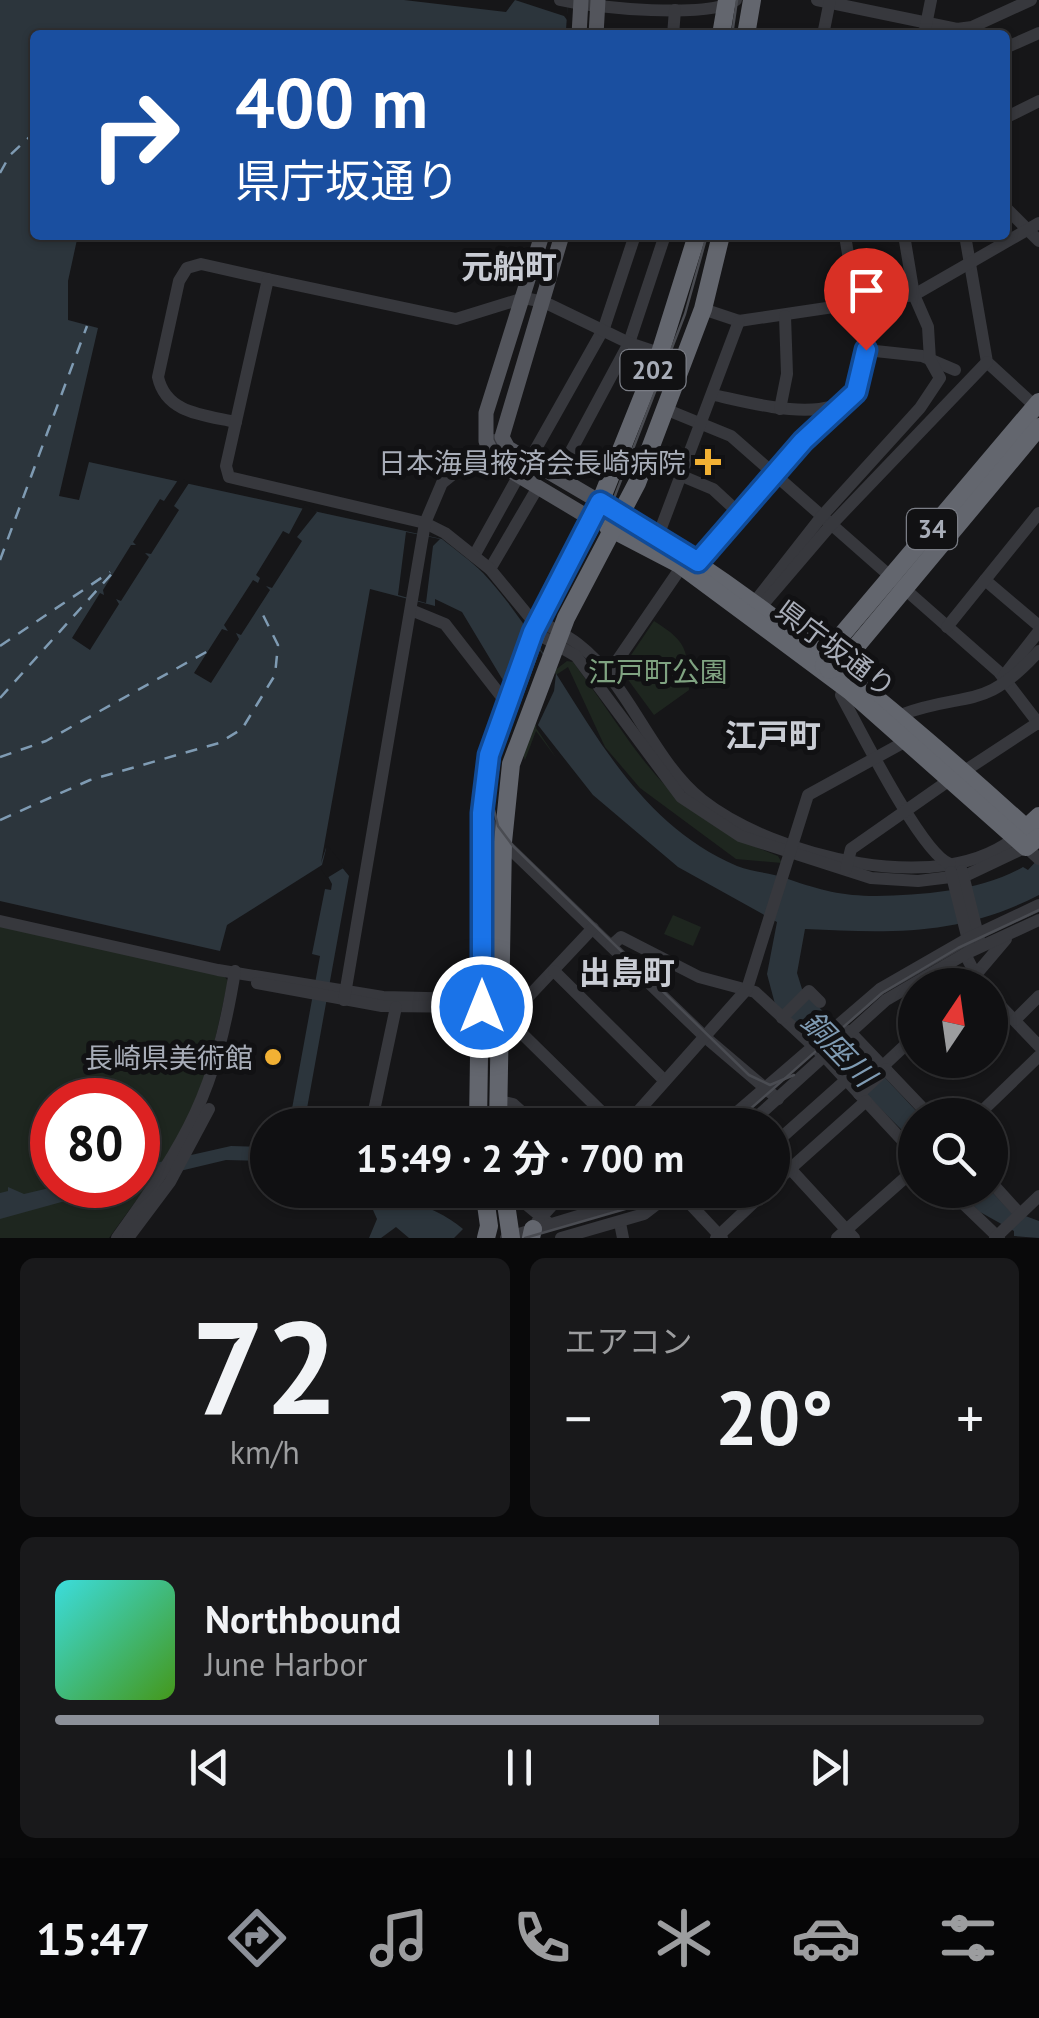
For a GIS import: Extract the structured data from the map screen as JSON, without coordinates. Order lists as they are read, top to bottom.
{
  "streets": {
    "highway": ["202", "34", "県庁坂通り"]
  },
  "crossings": [
    ["202", "県庁坂通り"],
    ["34", "県庁坂通り"]
  ],
  "districts": ["元船町", "江戸町", "出島町"],
  "water": ["銅座川"],
  "parks": ["江戸町公園"],
  "places": {
    "health": ["日本海員掖済会長崎病院"],
    "other": ["長崎県美術館"]
  },
  "north": "top",
  "page": {
    "turn": ["400 m", "県庁坂通り"],
    "limit": "80",
    "trip": "15:49 · 2 分 · 700 m",
    "tile": [
      ["72", "km/h"],
      "エアコン"
    ],
    "heat": ["−", "20°", "+"],
    "song": ["Northbound", "June Harbor"],
    "tabs": "15:47"
  }
}
